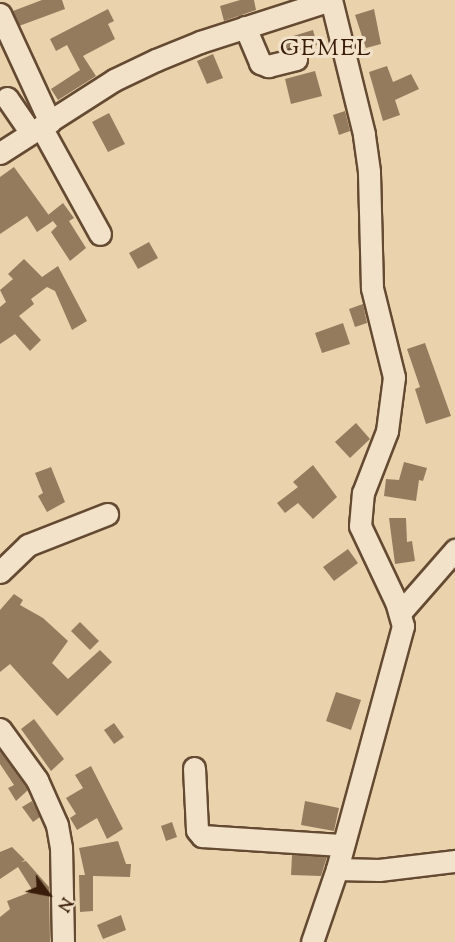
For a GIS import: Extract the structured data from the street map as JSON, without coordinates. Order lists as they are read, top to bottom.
{
  "districts": ["GEMEL"],
  "north": "bottom right"
}
